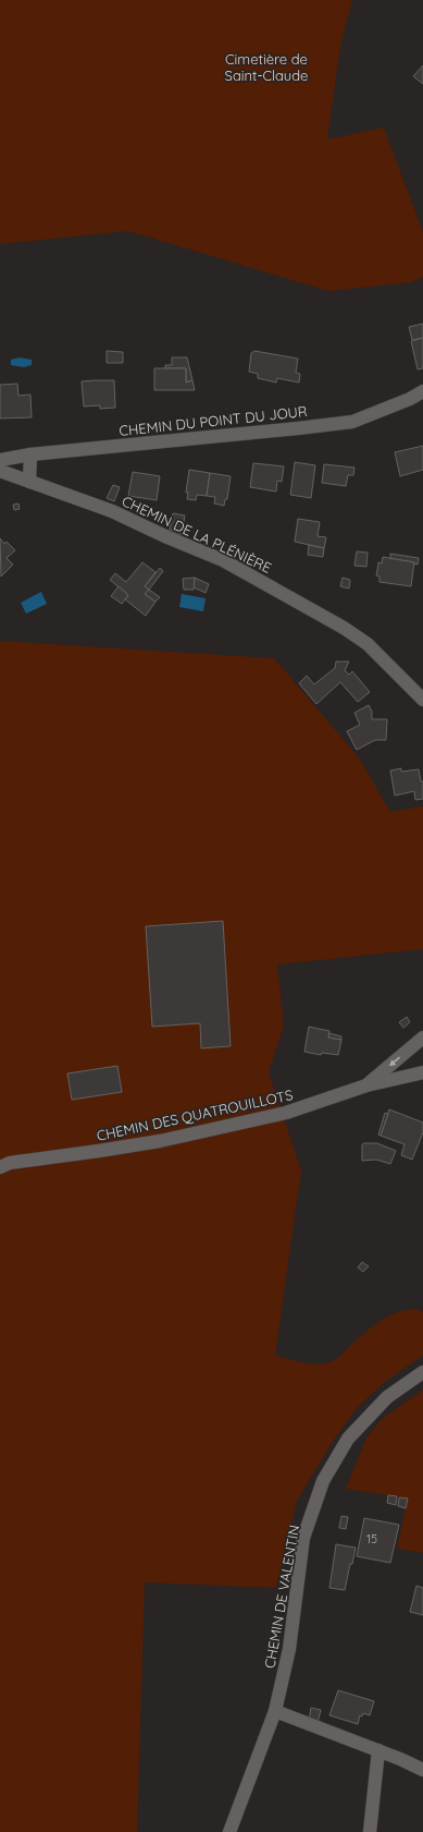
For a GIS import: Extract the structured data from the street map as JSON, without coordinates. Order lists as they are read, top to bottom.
{
  "streets": {
    "street": [
      "CHEMIN DU POINT DU JOUR",
      "CHEMIN DE LA PLÉNIÈRE",
      "CHEMIN DES QUATROUILLOTS",
      "CHEMIN DE VALENTIN"
    ]
  },
  "parks": ["Cimetière de Saint-Claude"],
  "house_numbers": ["15"]
}
